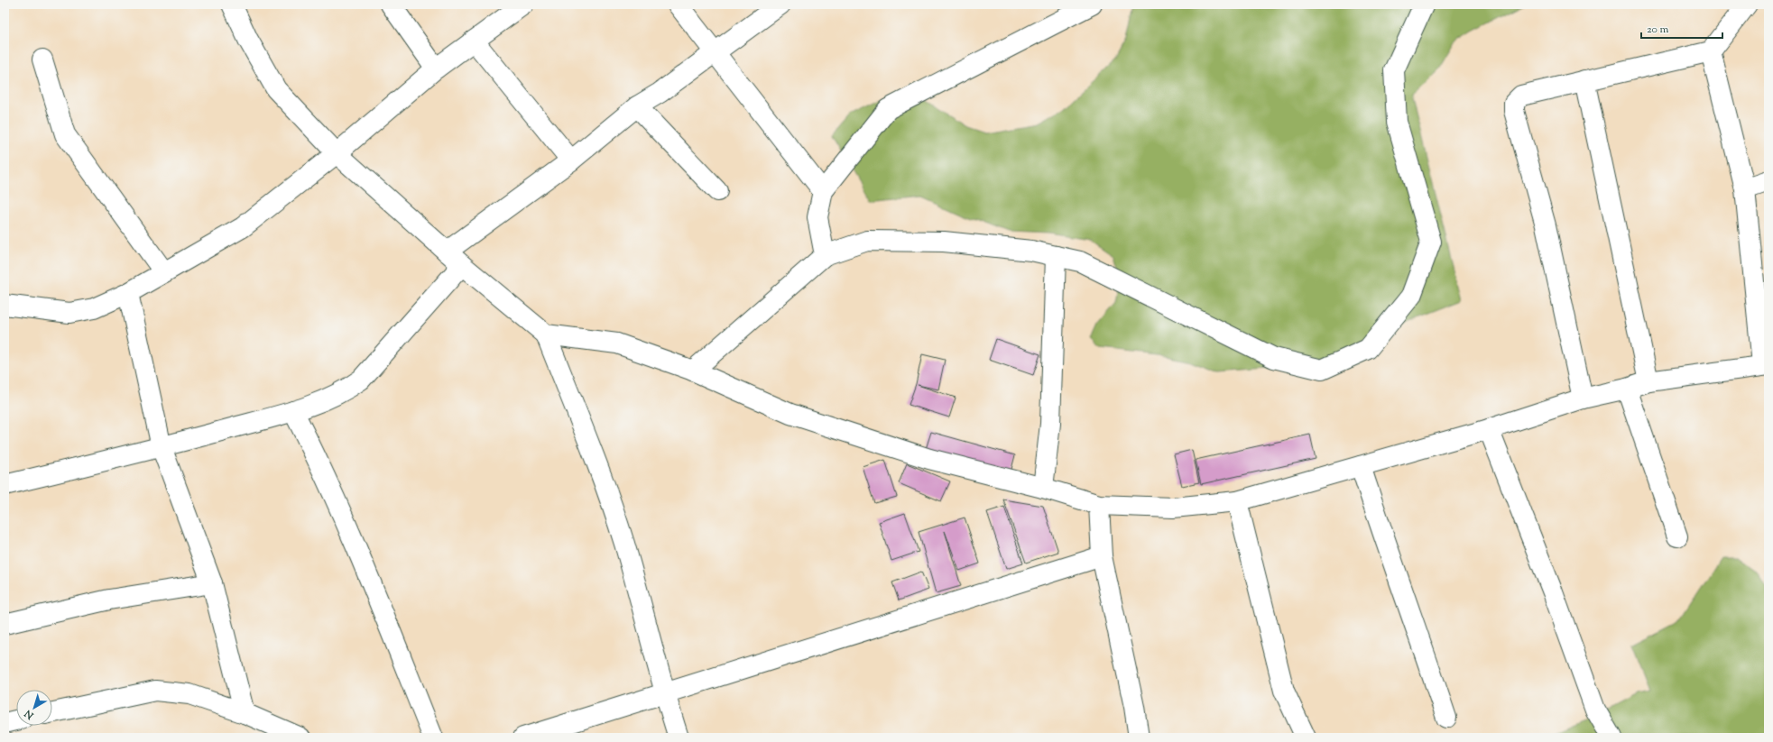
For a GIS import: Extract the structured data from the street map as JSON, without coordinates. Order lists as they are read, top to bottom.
{
  "scale_bar": "20 m",
  "north": "bottom left"
}
